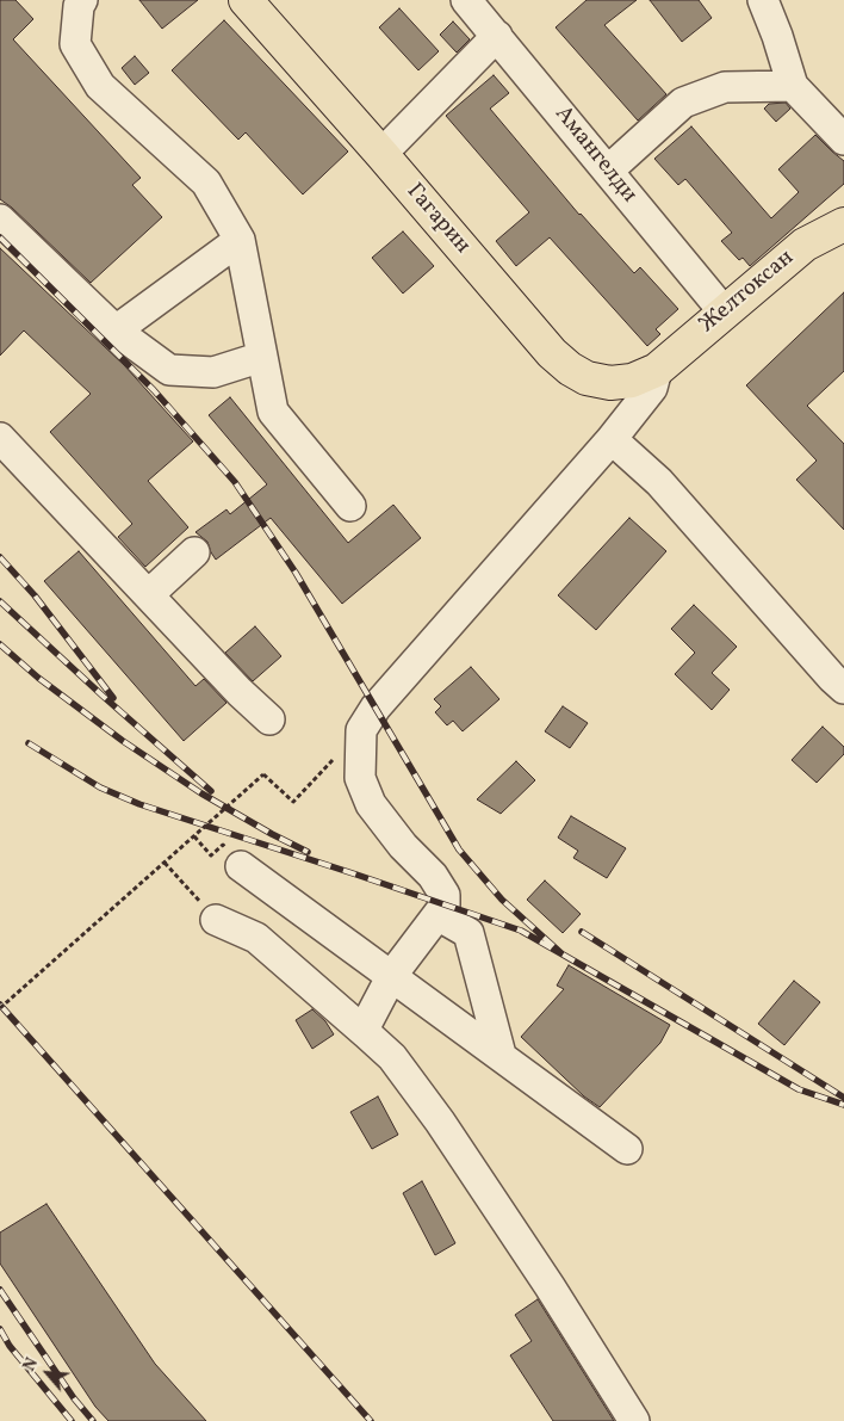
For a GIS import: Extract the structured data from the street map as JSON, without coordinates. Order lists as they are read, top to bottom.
{
  "streets": {
    "main road": ["Гагарин", "Желтоксан"],
    "street": ["Амангелди"]
  },
  "crossings": [
    ["Амангелди", "Желтоксан"],
    ["Гагарин", "Желтоксан"]
  ],
  "north": "top left"
}
